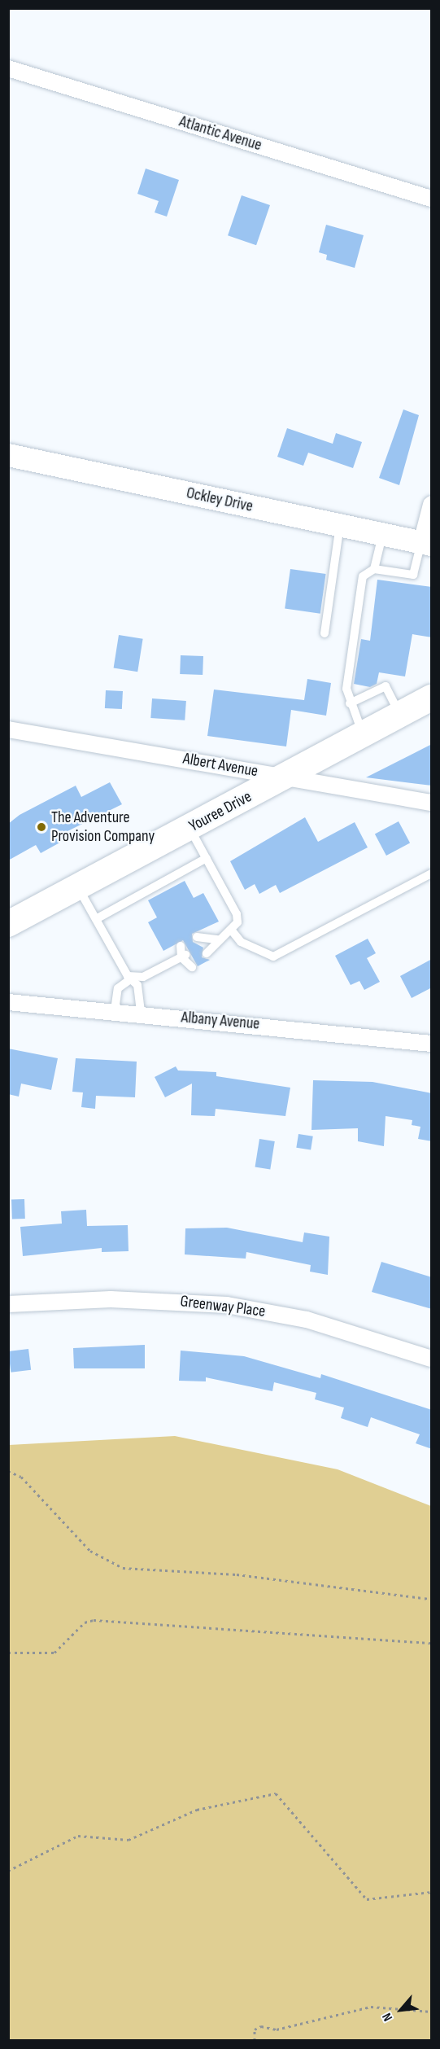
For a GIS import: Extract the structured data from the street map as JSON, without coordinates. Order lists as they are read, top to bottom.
{
  "streets": {
    "main road": ["Youree Drive"],
    "street": [
      "Atlantic Avenue",
      "Ockley Drive",
      "Albert Avenue",
      "Albany Avenue",
      "Greenway Place"
    ]
  },
  "crossings": [
    ["Albert Avenue", "Youree Drive"]
  ],
  "places": ["The Adventure Provision Company"],
  "north": "bottom left"
}
